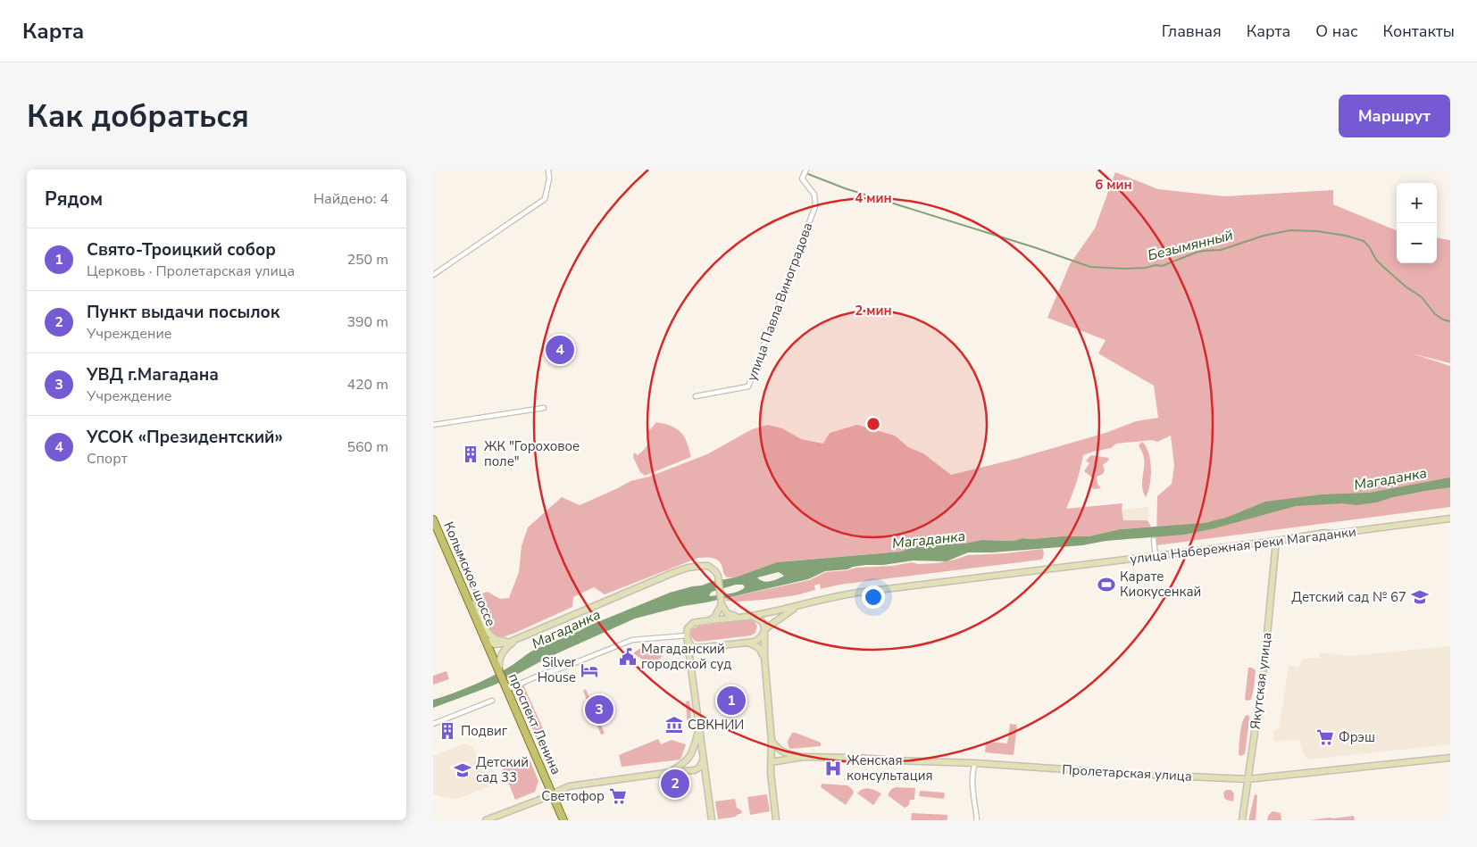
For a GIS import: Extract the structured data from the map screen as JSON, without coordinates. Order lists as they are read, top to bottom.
{
  "streets": {
    "main road": ["Колымское шоссе", "проспект Ленина"],
    "street": [
      "улица Павла Виноградова",
      "улица Набережная реки Магаданки",
      "Якутская улица",
      "Пролетарская улица"
    ]
  },
  "crossings": [
    ["улица Набережная реки Магаданки", "Якутская улица"],
    ["Колымское шоссе", "проспект Ленина"],
    ["Якутская улица", "Пролетарская улица"]
  ],
  "water": ["Безымянный", "Магаданка"],
  "places": {
    "building": ["ЖК \"Гороховое поле\"", "Подвиг"],
    "sports": ["Карате Киокусенкай"],
    "school or university": ["Детский сад № 67", "Детский сад 33"],
    "public building": ["Магаданский городской суд"],
    "hotel": ["Silver House"],
    "museum": ["СВКНИИ"],
    "supermarket": ["Фрэш", "Светофор"],
    "hospital": ["Женская консультация"]
  },
  "page": {
    "header": "Карта",
    "nav": [
      "Главная",
      "Карта",
      "О нас",
      "Контакты"
    ],
    "buttons": "Маршрут",
    "title": "Как добраться",
    "heading": ["Рядом", "Найдено: 4"],
    "map_buttons": ["+", "−"],
    "list": [
      {
        "mark": "1",
        "name": "Свято-Троицкий собор",
        "note": "Церковь · Пролетарская улица",
        "value": "250 m"
      },
      {
        "mark": "2",
        "name": "Пункт выдачи посылок",
        "note": "Учреждение",
        "value": "390 m"
      },
      {
        "mark": "3",
        "name": "УВД г.Магадана",
        "note": "Учреждение",
        "value": "420 m"
      },
      {
        "mark": "4",
        "name": "УСОК «Президентский»",
        "note": "Спорт",
        "value": "560 m"
      }
    ],
    "pins": [
      "4",
      "1",
      "3",
      "2"
    ]
  },
  "rings": ["6 мин", "4 мин", "2 мин"]
}
